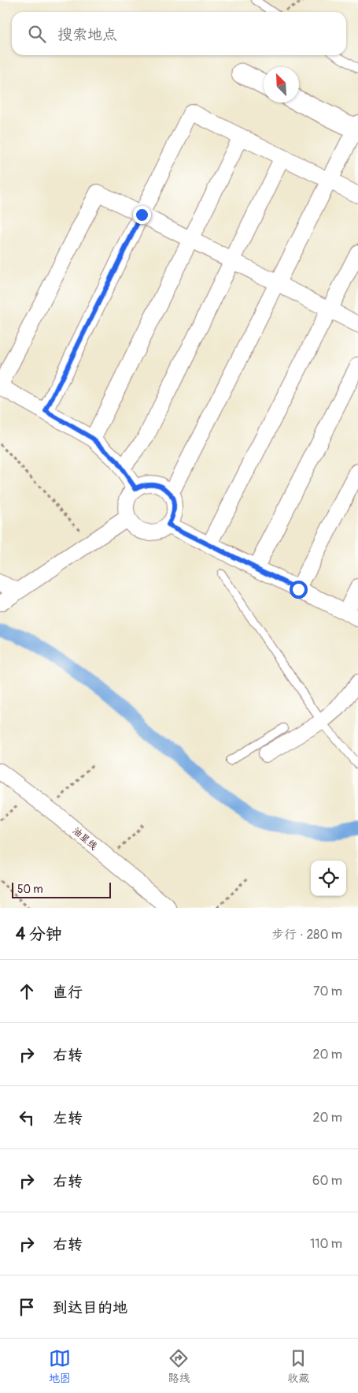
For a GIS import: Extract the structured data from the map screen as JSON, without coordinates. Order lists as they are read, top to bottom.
{
  "streets": {
    "street": ["油星线"]
  },
  "scale_bar": "50 m",
  "north": "top left",
  "page": {
    "search": "搜索地点",
    "scale": "50 m",
    "heading": ["4 分钟", "步行 · 280 m"],
    "list": [
      ["直行", "70 m"],
      ["右转", "20 m"],
      ["左转", "20 m"],
      ["右转", "60 m"],
      ["右转", "110 m"],
      "到达目的地"
    ],
    "nav": ["地图", "路线", "收藏"]
  }
}
